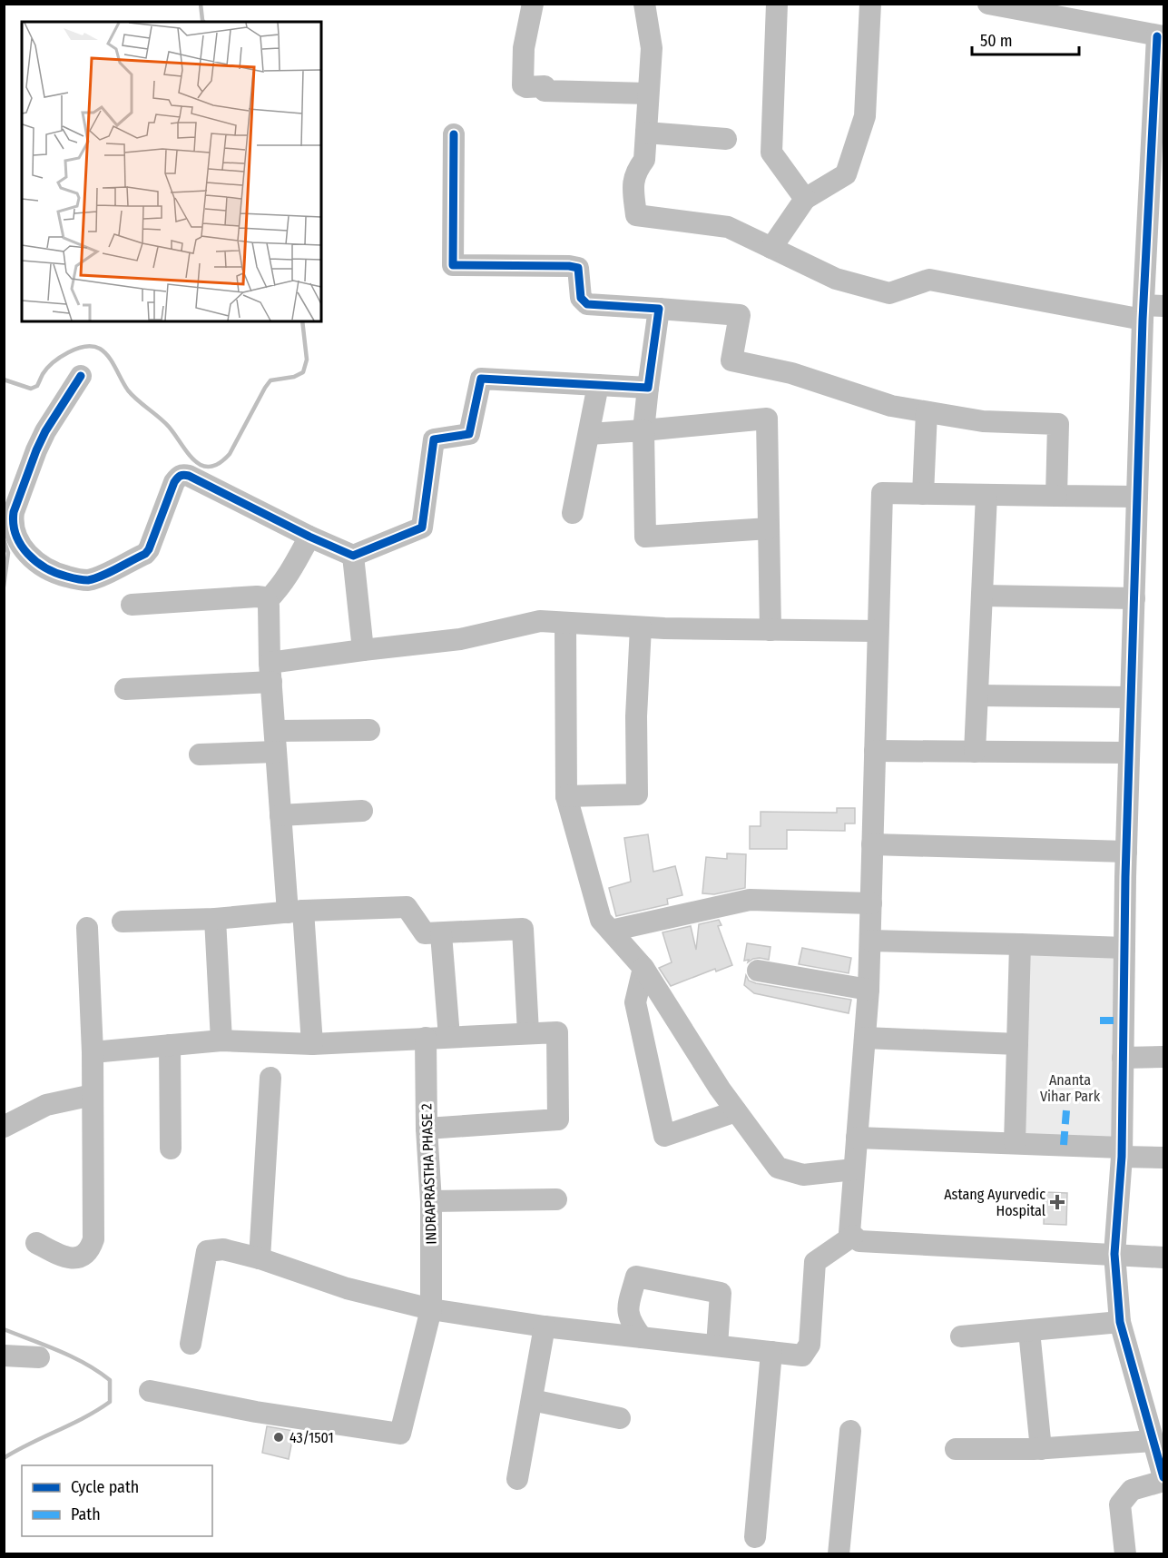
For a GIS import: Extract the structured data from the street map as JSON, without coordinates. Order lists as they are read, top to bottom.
{
  "streets": {
    "street": ["INDRAPRASTHA PHASE 2"]
  },
  "parks": ["Ananta Vihar Park"],
  "places": {
    "health": ["Astang Ayurvedic Hospital"],
    "other": ["43/1501"]
  },
  "legend": ["Cycle path", "Path"],
  "scale_bar": "50 m"
}
